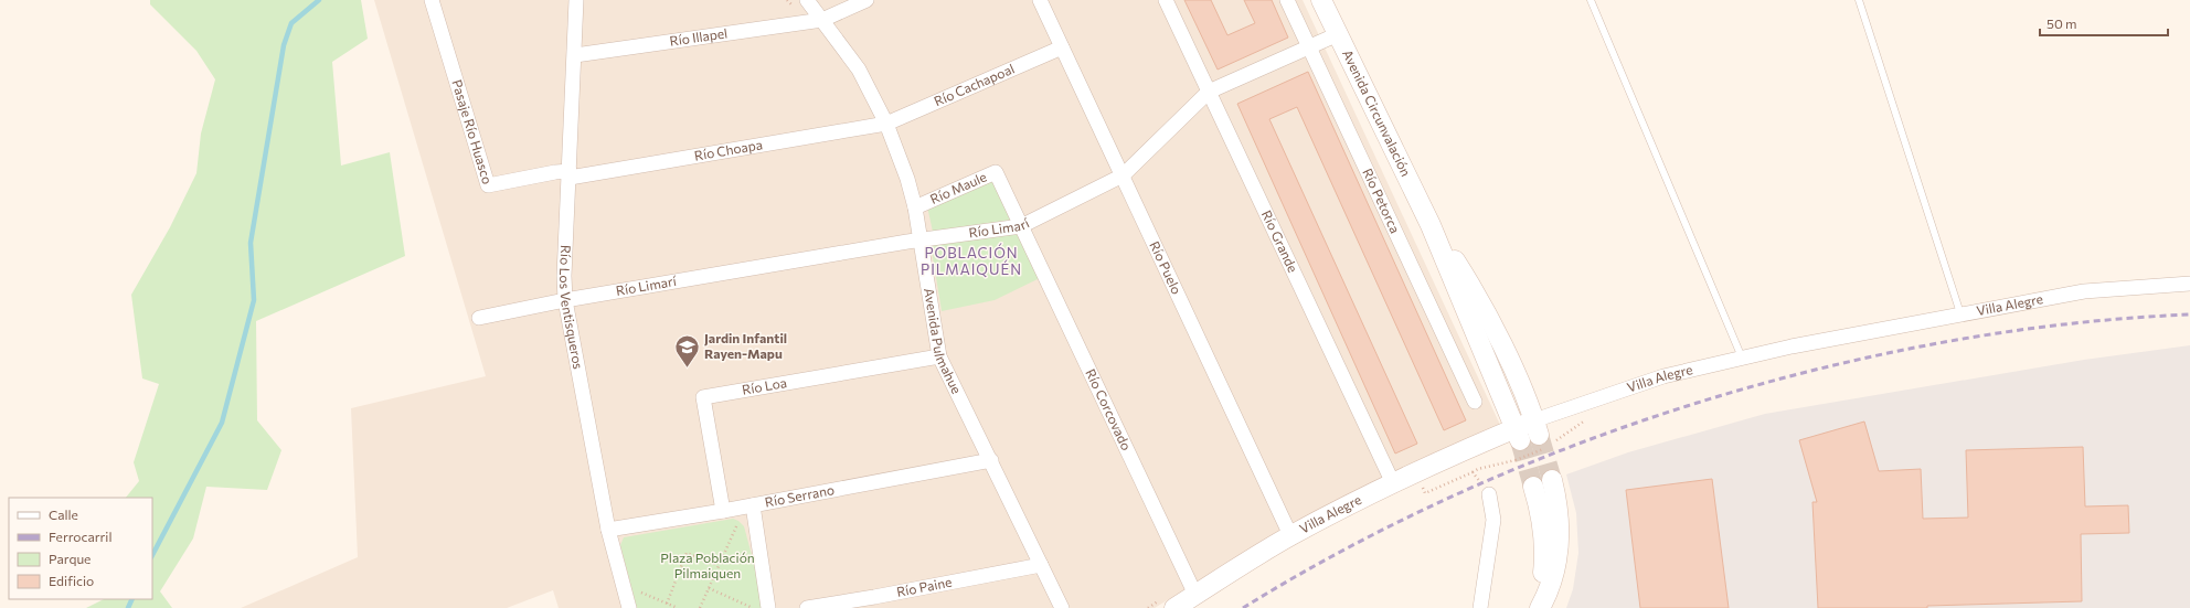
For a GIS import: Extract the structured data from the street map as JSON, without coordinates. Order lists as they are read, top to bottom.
{
  "streets": {
    "main road": ["Avenida Circunvalación", "Villa Alegre"],
    "street": [
      "Río Illapel",
      "Río Cachapoal",
      "Pasaje Río Huasco",
      "Río Choapa",
      "Río Maule",
      "Río Petorca",
      "Río Limarí",
      "Río Grande",
      "Río Puelo",
      "Río Los Ventisqueros",
      "Avenida Pulmahue",
      "Río Loa",
      "Río Corcovado",
      "Río Serrano",
      "Río Paine"
    ]
  },
  "crossings": [
    ["Río Illapel", "Río Los Ventisqueros"],
    ["Río Illapel", "Avenida Pulmahue"],
    ["Río Cachapoal", "Río Choapa"],
    ["Río Cachapoal", "Río Puelo"],
    ["Río Cachapoal", "Avenida Pulmahue"],
    ["Avenida Circunvalación", "Río Limarí"],
    ["Avenida Circunvalación", "Villa Alegre"],
    ["Pasaje Río Huasco", "Río Choapa"],
    ["Pasaje Río Huasco", "Río Los Ventisqueros"],
    ["Río Choapa", "Río Los Ventisqueros"],
    ["Río Choapa", "Avenida Pulmahue"],
    ["Río Maule", "Río Limarí"],
    ["Río Maule", "Avenida Pulmahue"],
    ["Río Maule", "Río Corcovado"],
    ["Río Petorca", "Río Limarí"],
    ["Río Limarí", "Río Grande"],
    ["Río Limarí", "Río Puelo"],
    ["Río Limarí", "Río Los Ventisqueros"],
    ["Río Limarí", "Avenida Pulmahue"],
    ["Río Limarí", "Río Corcovado"],
    ["Río Grande", "Villa Alegre"],
    ["Río Puelo", "Villa Alegre"],
    ["Villa Alegre", "Río Corcovado"],
    ["Río Los Ventisqueros", "Río Serrano"],
    ["Avenida Pulmahue", "Río Loa"],
    ["Avenida Pulmahue", "Río Serrano"],
    ["Avenida Pulmahue", "Río Paine"],
    ["Río Loa", "Río Serrano"]
  ],
  "districts": ["POBLACIÓN PILMAIQUÉN"],
  "parks": ["Plaza Población Pilmaiquen"],
  "places": {
    "school or university": ["Jardin Infantil Rayen-Mapu"]
  },
  "legend": [
    "Calle",
    "Ferrocarril",
    "Parque",
    "Edificio"
  ],
  "scale_bar": "50 m"
}
